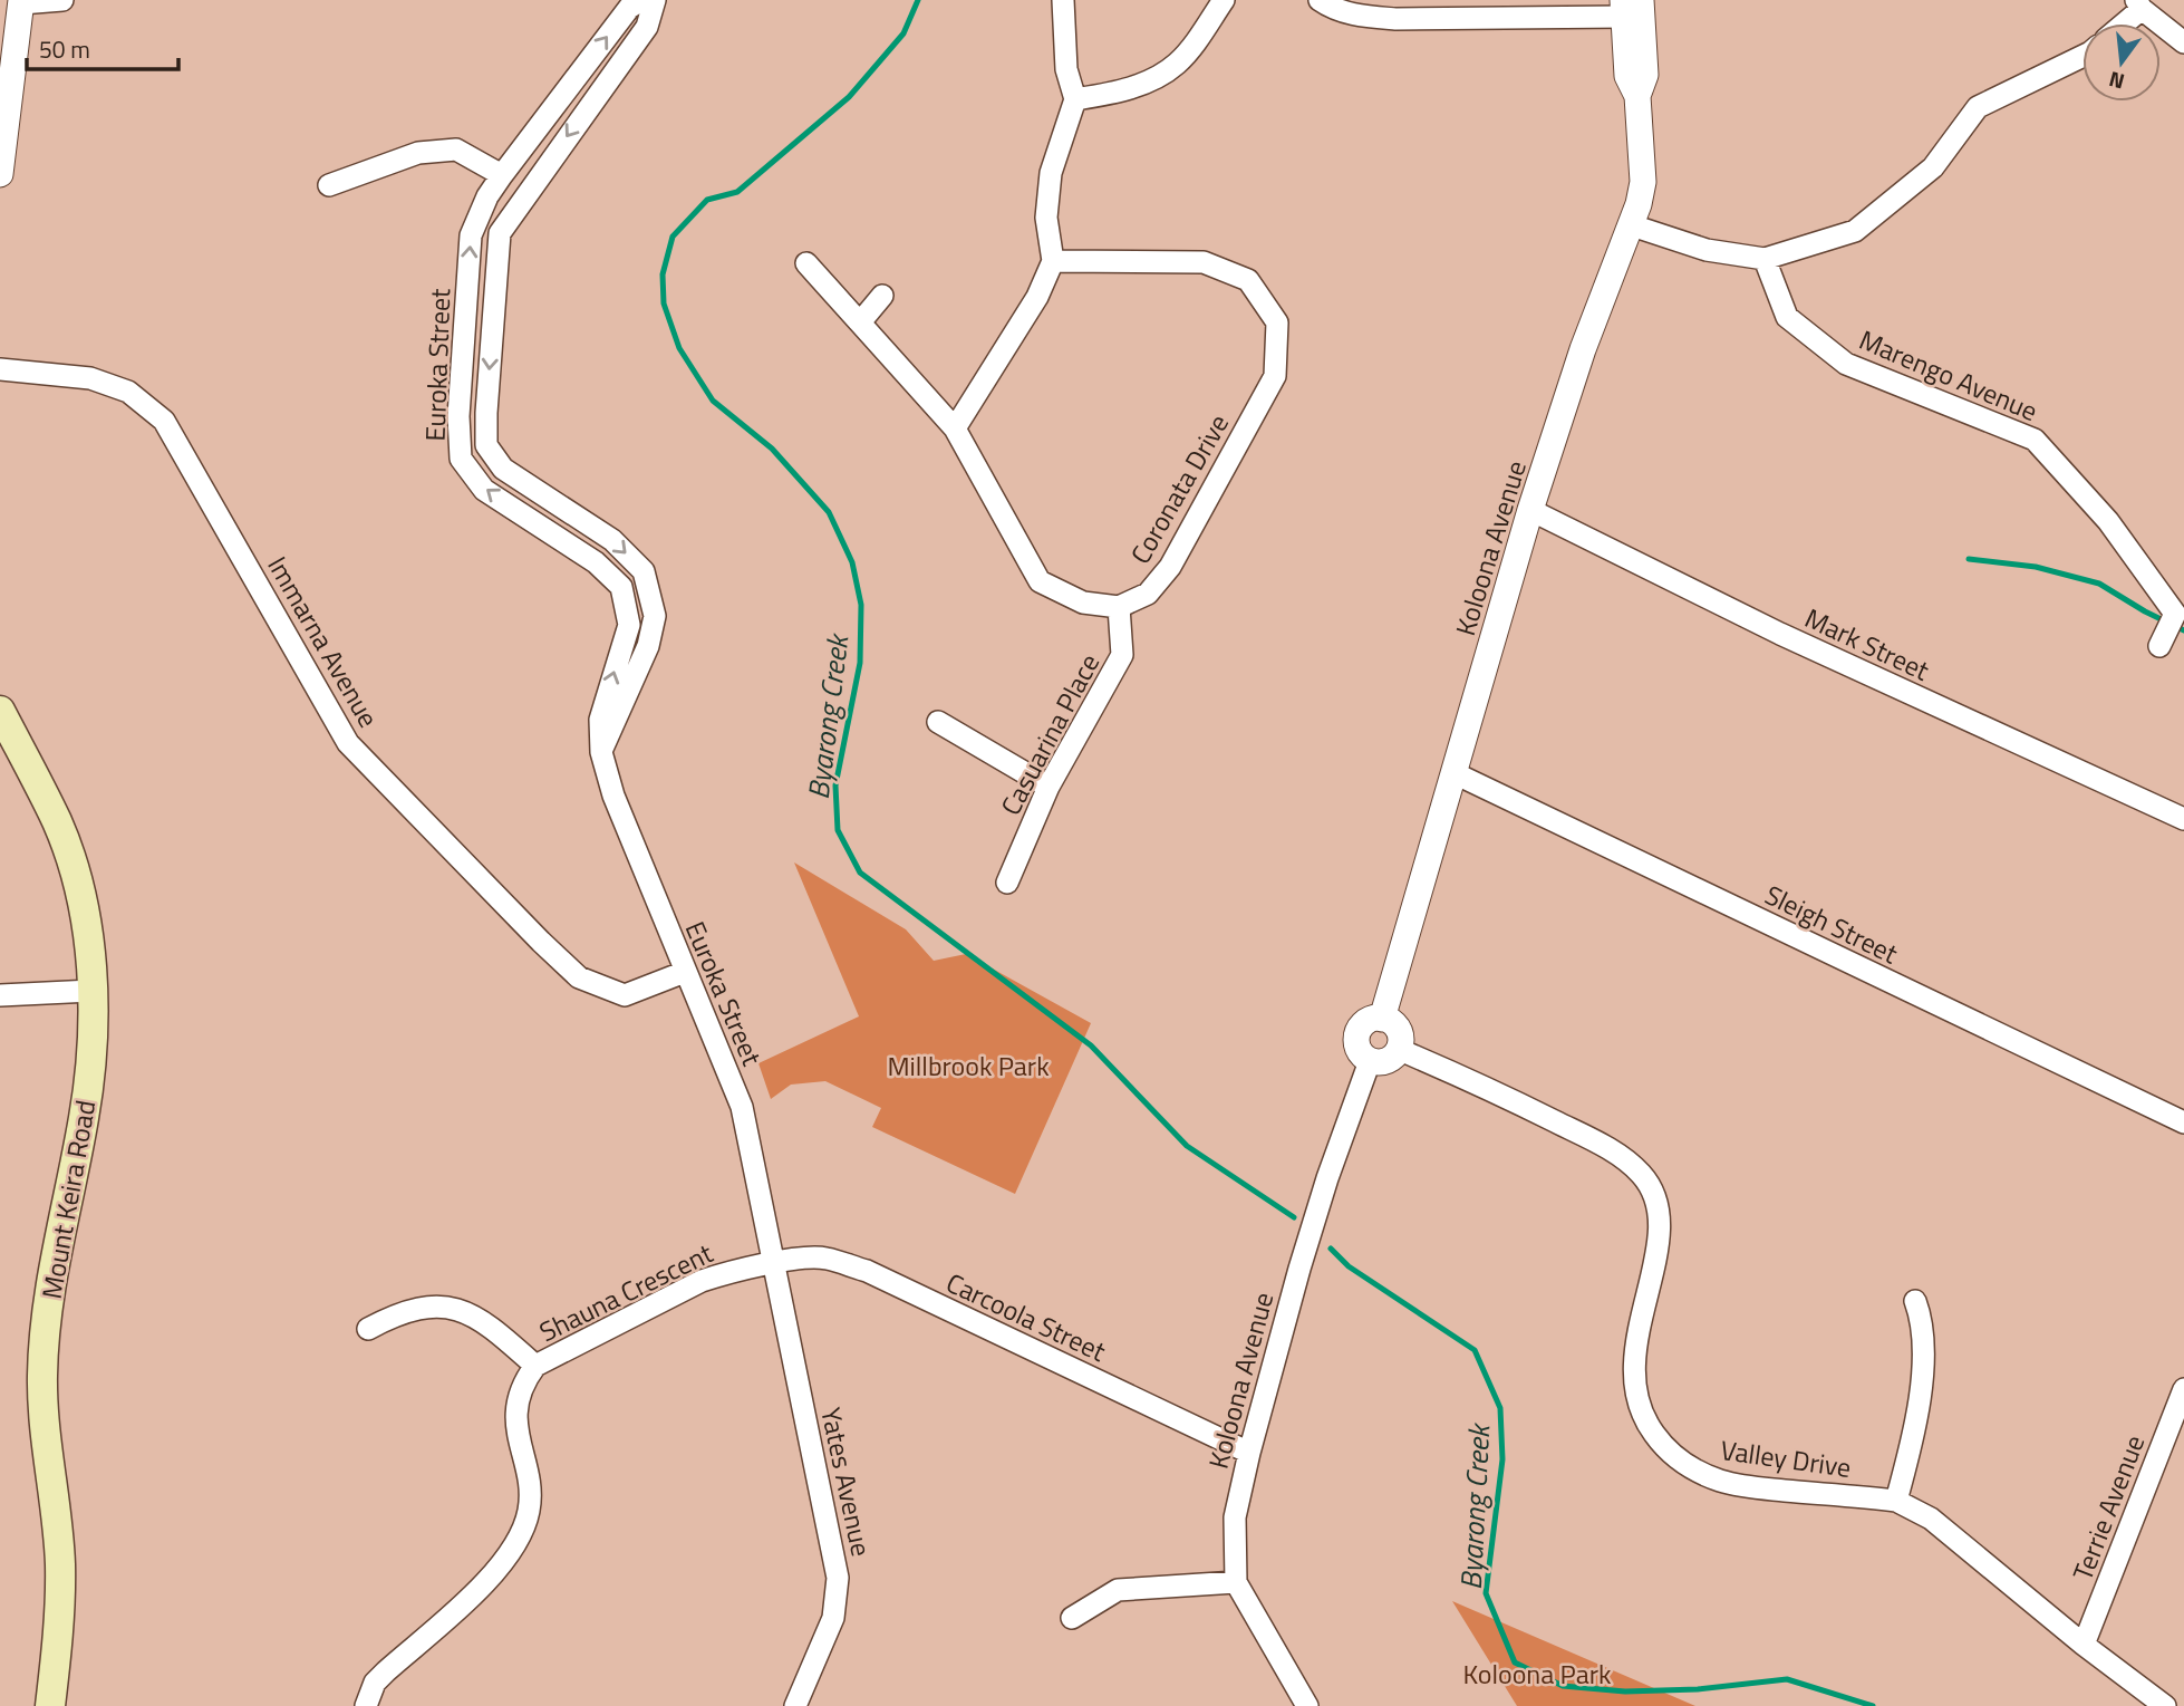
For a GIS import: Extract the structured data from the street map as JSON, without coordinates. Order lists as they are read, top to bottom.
{
  "streets": {
    "main road": ["Mount Keira Road"],
    "street": [
      "Euroka Street",
      "Marengo Avenue",
      "Coronata Drive",
      "Koloona Avenue",
      "Immarna Avenue",
      "Mark Street",
      "Casuarina Place",
      "Sleigh Street",
      "Shauna Crescent",
      "Carcoola Street",
      "Valley Drive",
      "Yates Avenue",
      "Terrie Avenue"
    ]
  },
  "crossings": [
    ["Euroka Street", "Immarna Avenue"],
    ["Euroka Street", "Shauna Crescent"],
    ["Euroka Street", "Carcoola Street"],
    ["Euroka Street", "Yates Avenue"],
    ["Coronata Drive", "Casuarina Place"],
    ["Koloona Avenue", "Mark Street"],
    ["Koloona Avenue", "Sleigh Street"],
    ["Koloona Avenue", "Carcoola Street"],
    ["Koloona Avenue", "Valley Drive"],
    ["Shauna Crescent", "Carcoola Street"],
    ["Shauna Crescent", "Yates Avenue"],
    ["Carcoola Street", "Yates Avenue"],
    ["Valley Drive", "Terrie Avenue"]
  ],
  "water": ["Byarong Creek"],
  "parks": ["Millbrook Park", "Koloona Park"],
  "scale_bar": "50 m",
  "north": "bottom"
}
